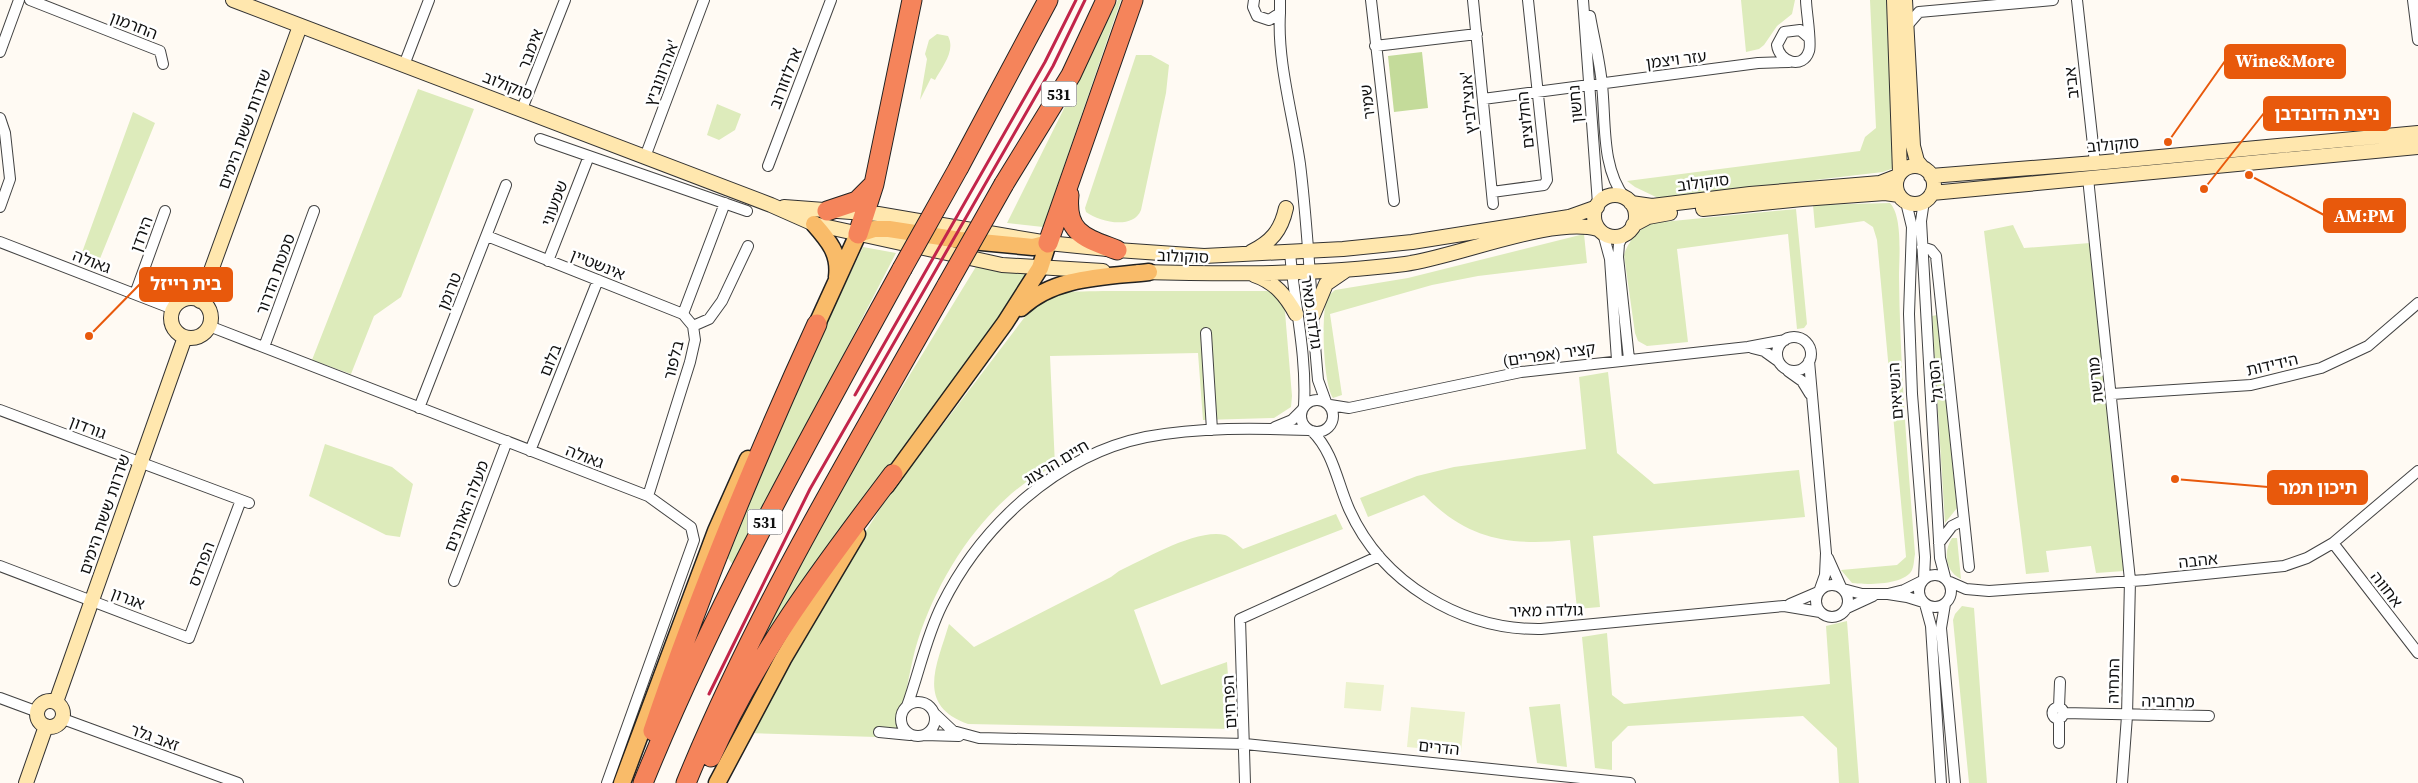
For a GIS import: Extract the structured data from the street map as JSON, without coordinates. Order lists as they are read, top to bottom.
{
  "streets": {
    "highway": ["531"],
    "main road": ["סוקולוב", "שדרות ששת הימים"],
    "street": [
      "החרמון",
      "אימבר",
      "עזר ויצמן",
      "אהרונוביץ'",
      "ארלוזורוב",
      "אביב",
      "שמיר",
      "אנצילביץ'",
      "נחשון",
      "החלוצים",
      "שמעוני",
      "הירדן",
      "גאולה",
      "אינשטיין",
      "סמטת הדרור",
      "טרומן",
      "גולדה מאיר",
      "קציר (אפריים)",
      "בלום",
      "בלפור",
      "הידידות",
      "מורשת",
      "הסרגל",
      "הנשיאים",
      "גורדון",
      "חיים הרצוג",
      "מעלה האורנים",
      "אהבה",
      "הפרדס",
      "אחווה",
      "אגרון",
      "התחיה",
      "מרחביה",
      "הפרחים",
      "זאב גלר",
      "הדרים"
    ]
  },
  "crossings": [
    ["אימבר", "סוקולוב"],
    ["עזר ויצמן", "אנצילביץ'"],
    ["עזר ויצמן", "נחשון"],
    ["עזר ויצמן", "החלוצים"],
    ["אהרונוביץ'", "סוקולוב"],
    ["אביב", "סוקולוב"],
    ["סוקולוב", "נחשון"],
    ["סוקולוב", "שדרות ששת הימים"],
    ["סוקולוב", "גולדה מאיר"],
    ["סוקולוב", "מורשת"],
    ["סוקולוב", "הנשיאים"],
    ["אנצילביץ'", "החלוצים"],
    ["שדרות ששת הימים", "גאולה"],
    ["שדרות ששת הימים", "גורדון"],
    ["שדרות ששת הימים", "אגרון"],
    ["שדרות ששת הימים", "זאב גלר"],
    ["שמעוני", "אינשטיין"],
    ["הירדן", "גאולה"],
    ["גאולה", "סמטת הדרור"],
    ["גאולה", "טרומן"],
    ["גאולה", "בלום"],
    ["גאולה", "בלפור"],
    ["גאולה", "מעלה האורנים"],
    ["אינשטיין", "טרומן"],
    ["אינשטיין", "בלום"],
    ["אינשטיין", "בלפור"],
    ["גולדה מאיר", "קציר (אפריים)"],
    ["גולדה מאיר", "חיים הרצוג"],
    ["גולדה מאיר", "הפרחים"],
    ["קציר (אפריים)", "חיים הרצוג"],
    ["הידידות", "מורשת"],
    ["מורשת", "אהבה"],
    ["מורשת", "התחיה"],
    ["הסרגל", "הנשיאים"],
    ["הנשיאים", "אהבה"],
    ["גורדון", "הפרדס"],
    ["אהבה", "אחווה"],
    ["אהבה", "התחיה"],
    ["הפרדס", "אגרון"],
    ["התחיה", "מרחביה"],
    ["הפרחים", "הדרים"]
  ],
  "places": [
    "Wine&More",
    "AM:PM",
    "ניצת הדובדבן",
    "בית רייזל",
    "תיכון תמר"
  ]
}
